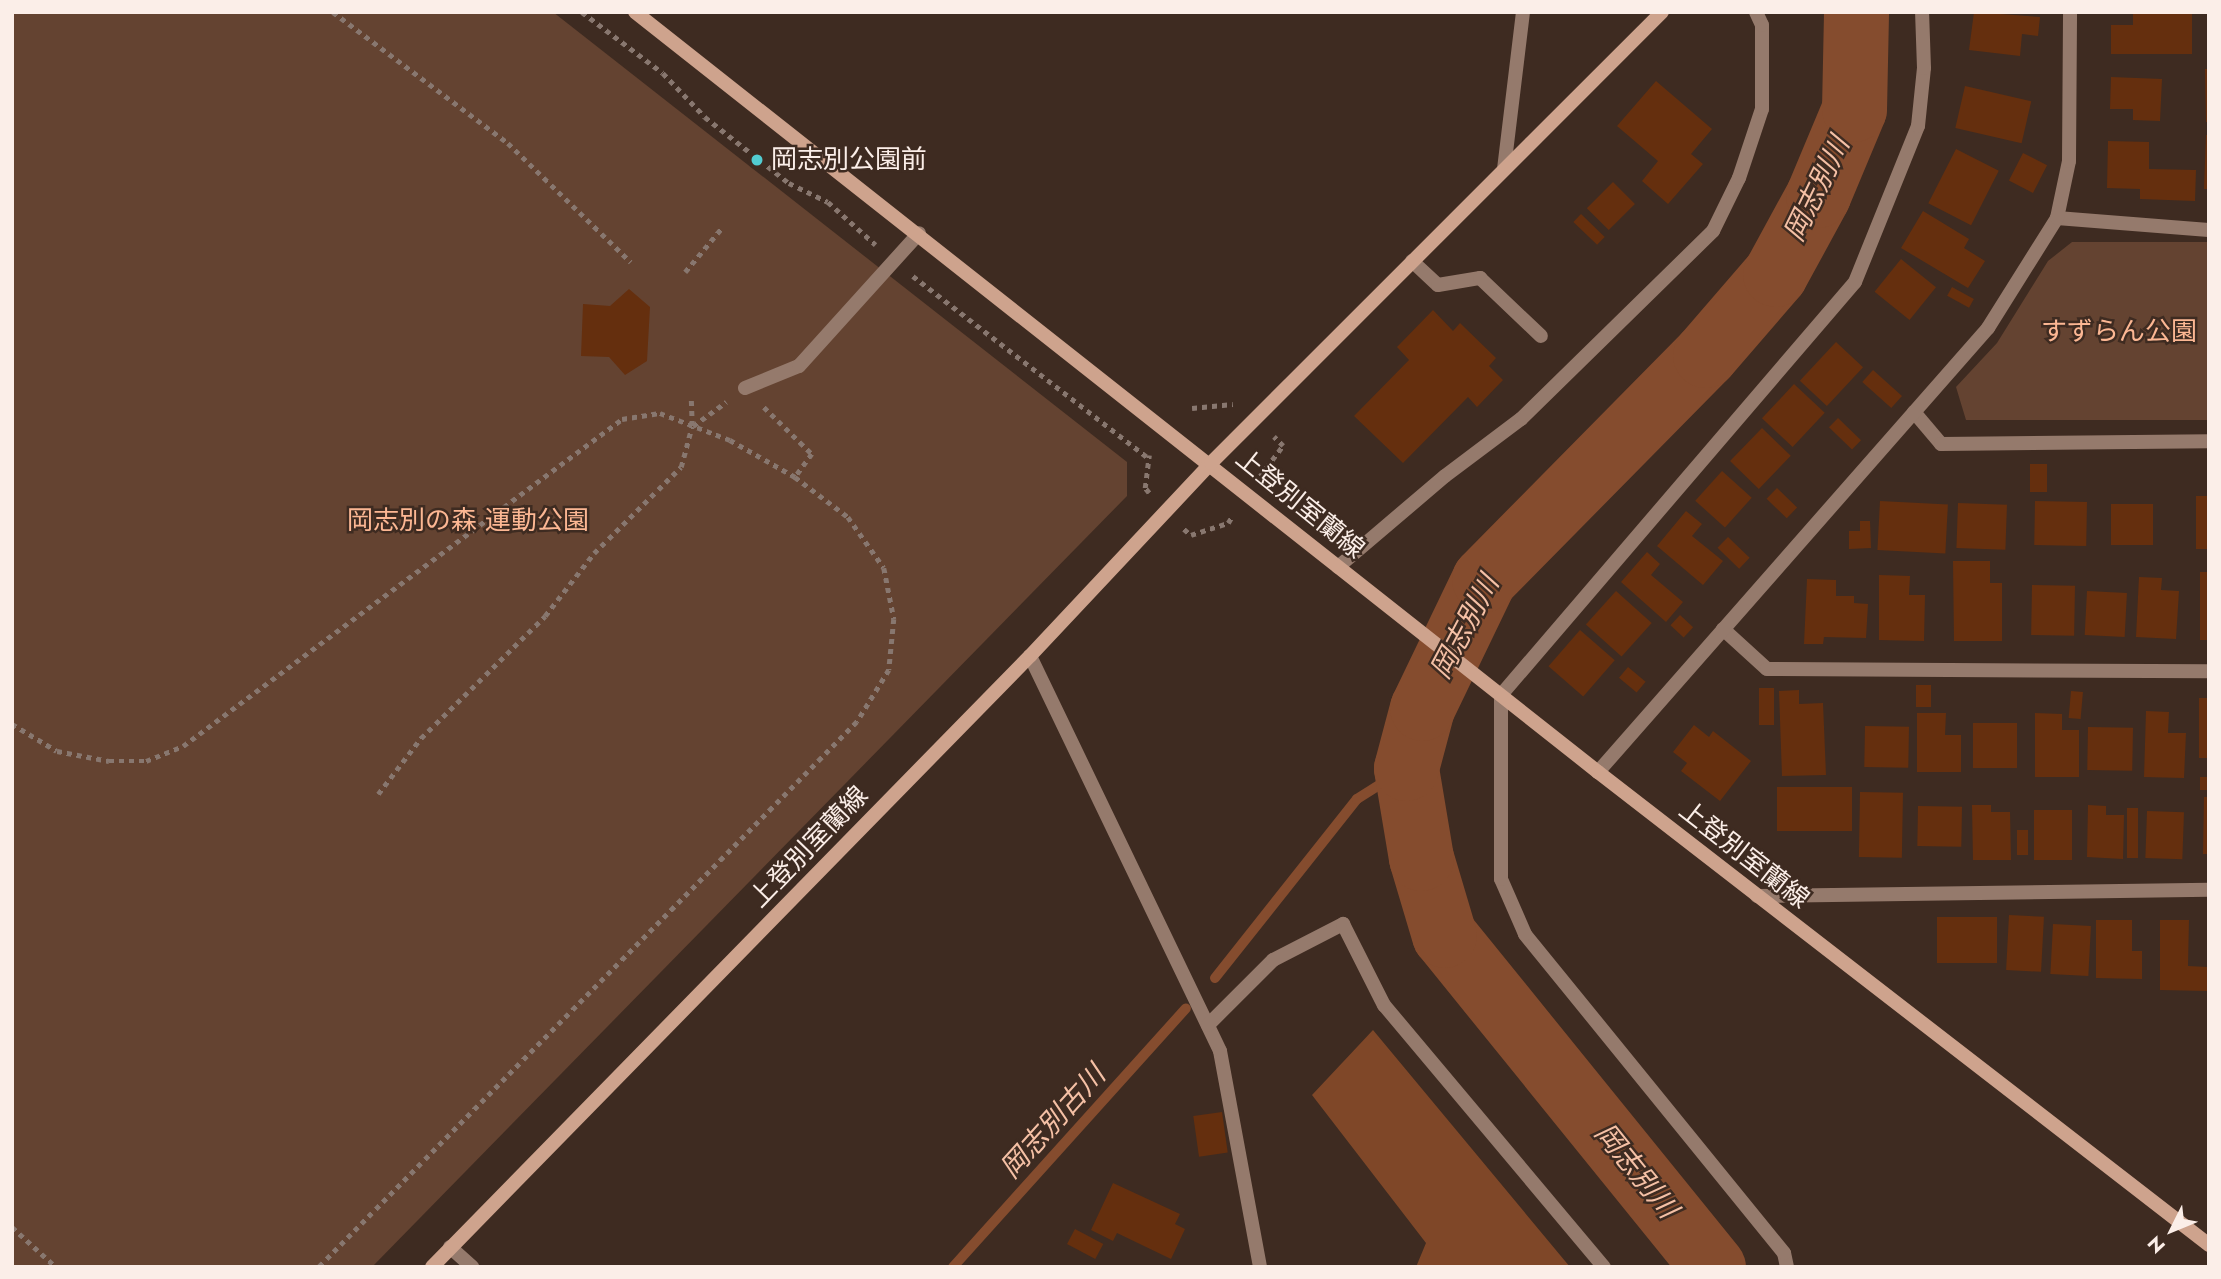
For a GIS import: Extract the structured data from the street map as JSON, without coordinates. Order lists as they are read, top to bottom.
{
  "streets": {
    "main road": ["上登別室蘭線"]
  },
  "water": ["岡志別川", "岡志別古川"],
  "parks": ["すずらん公園", "岡志別の森 運動公園"],
  "places": ["岡志別公園前"],
  "north": "bottom left"
}
